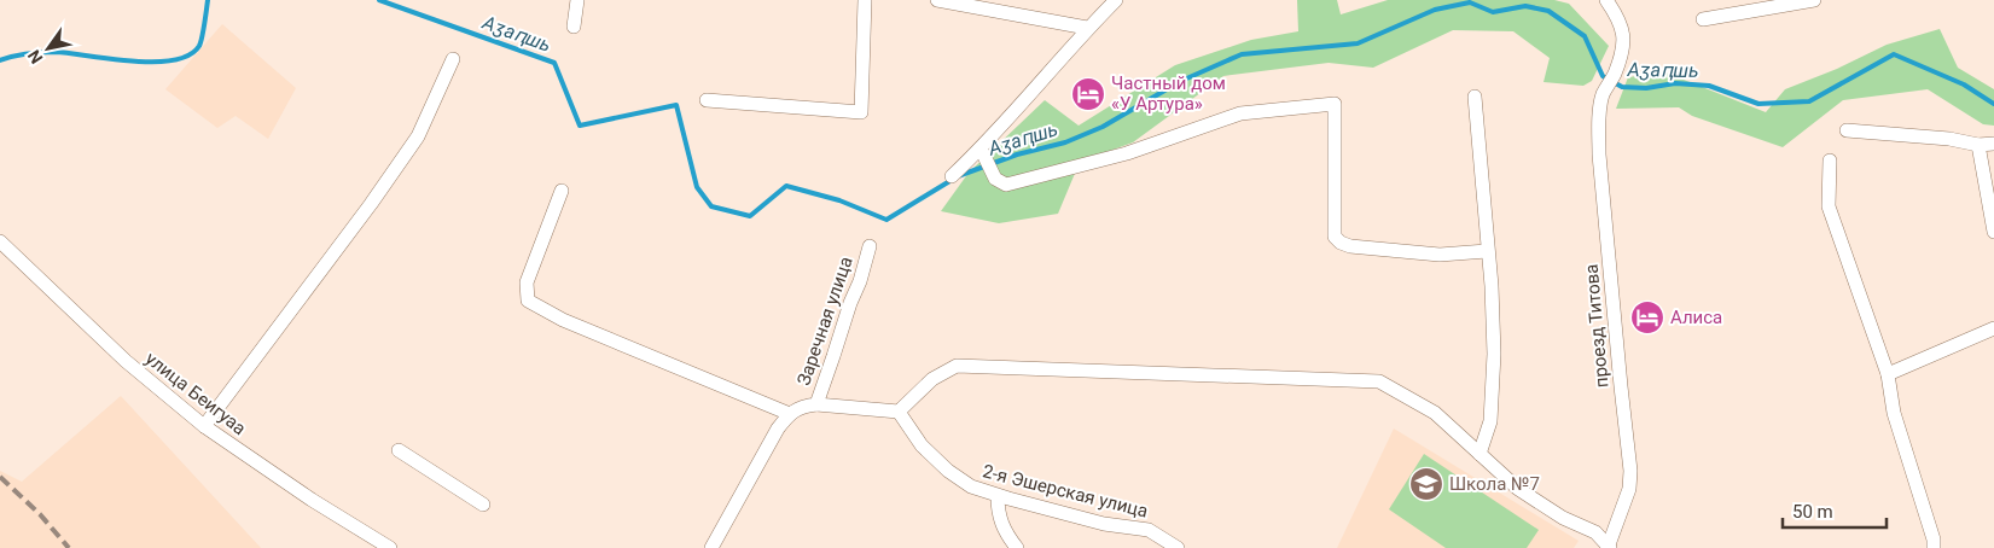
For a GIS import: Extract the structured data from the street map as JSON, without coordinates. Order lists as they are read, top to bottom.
{
  "streets": {
    "street": [
      "Заречная улица",
      "проезд Титова",
      "улица Беигуаа",
      "2-я Эшерская улица"
    ]
  },
  "water": ["Аӡаԥшь"],
  "places": {
    "hotel": ["Частный дом «У Артура»", "Алиса"],
    "school or university": ["Школа №7"]
  },
  "scale_bar": "50 m",
  "north": "bottom left"
}
